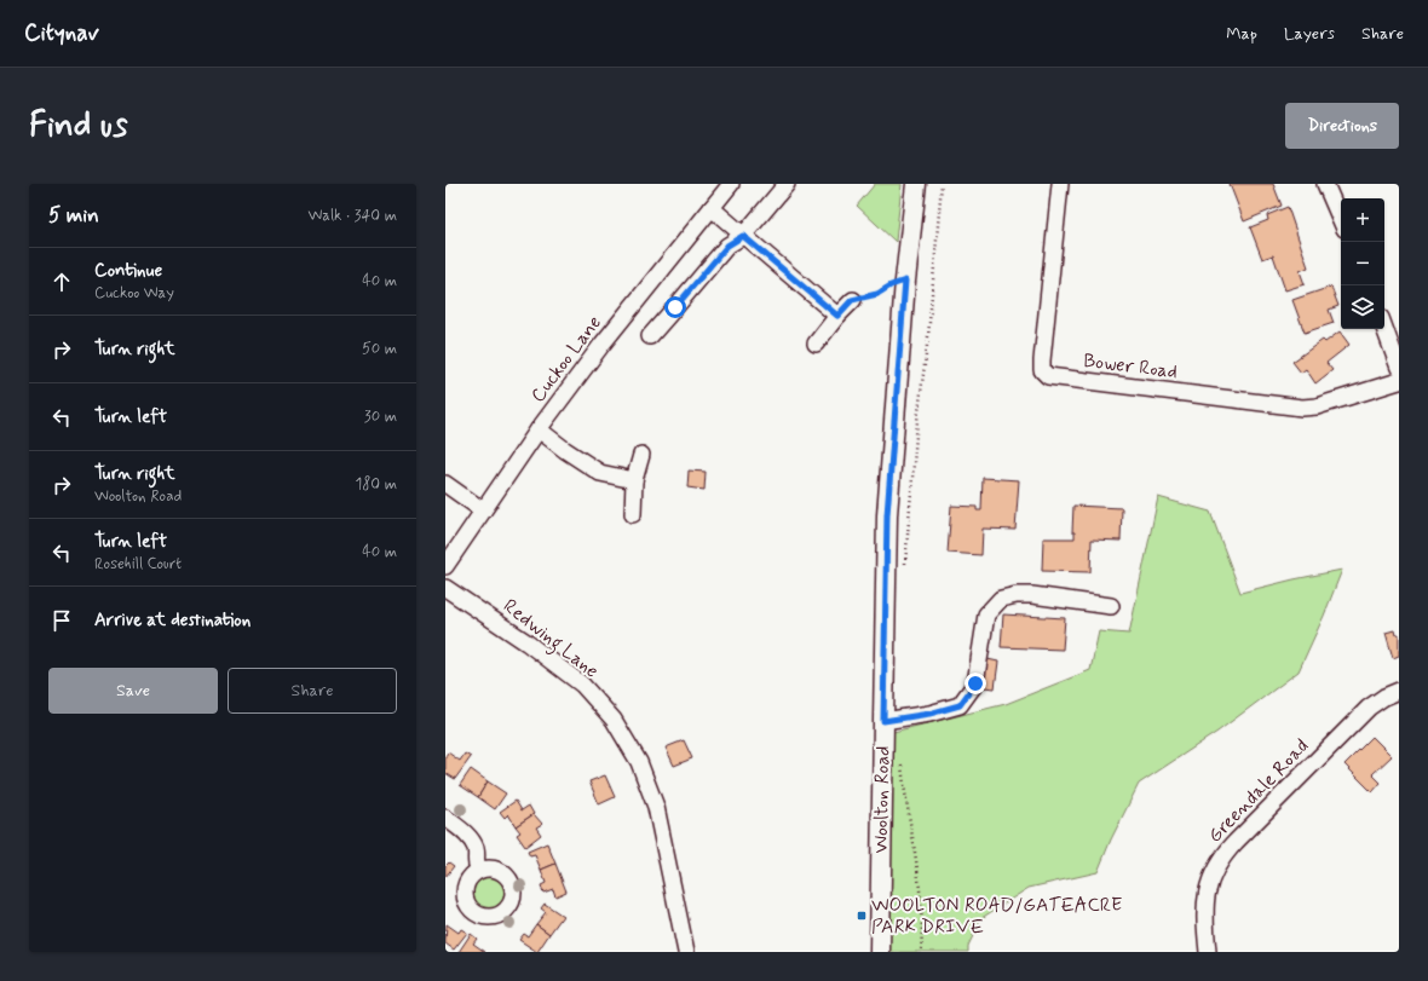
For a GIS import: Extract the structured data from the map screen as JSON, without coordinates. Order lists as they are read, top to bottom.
{
  "streets": {
    "street": [
      "Cuckoo Lane",
      "Bower Road",
      "Redwing Lane",
      "Greendale Road",
      "Woolton Road"
    ]
  },
  "places": {
    "transit": ["WOOLTON ROAD/GATEACRE PARK DRIVE"]
  },
  "page": {
    "header": "Citynav",
    "nav": ["Map", "Layers", "Share"],
    "buttons": [
      "Directions",
      ["Save", "Share"]
    ],
    "title": "Find us",
    "heading": ["5 min", "Walk · 340 m"],
    "map_buttons": ["+", "−"],
    "list": [
      ["Continue", "Cuckoo Way", "40 m"],
      ["Turn right", "50 m"],
      ["Turn left", "30 m"],
      ["Turn right", "Woolton Road", "180 m"],
      ["Turn left", "Rosehill Court", "40 m"],
      "Arrive at destination"
    ]
  }
}
